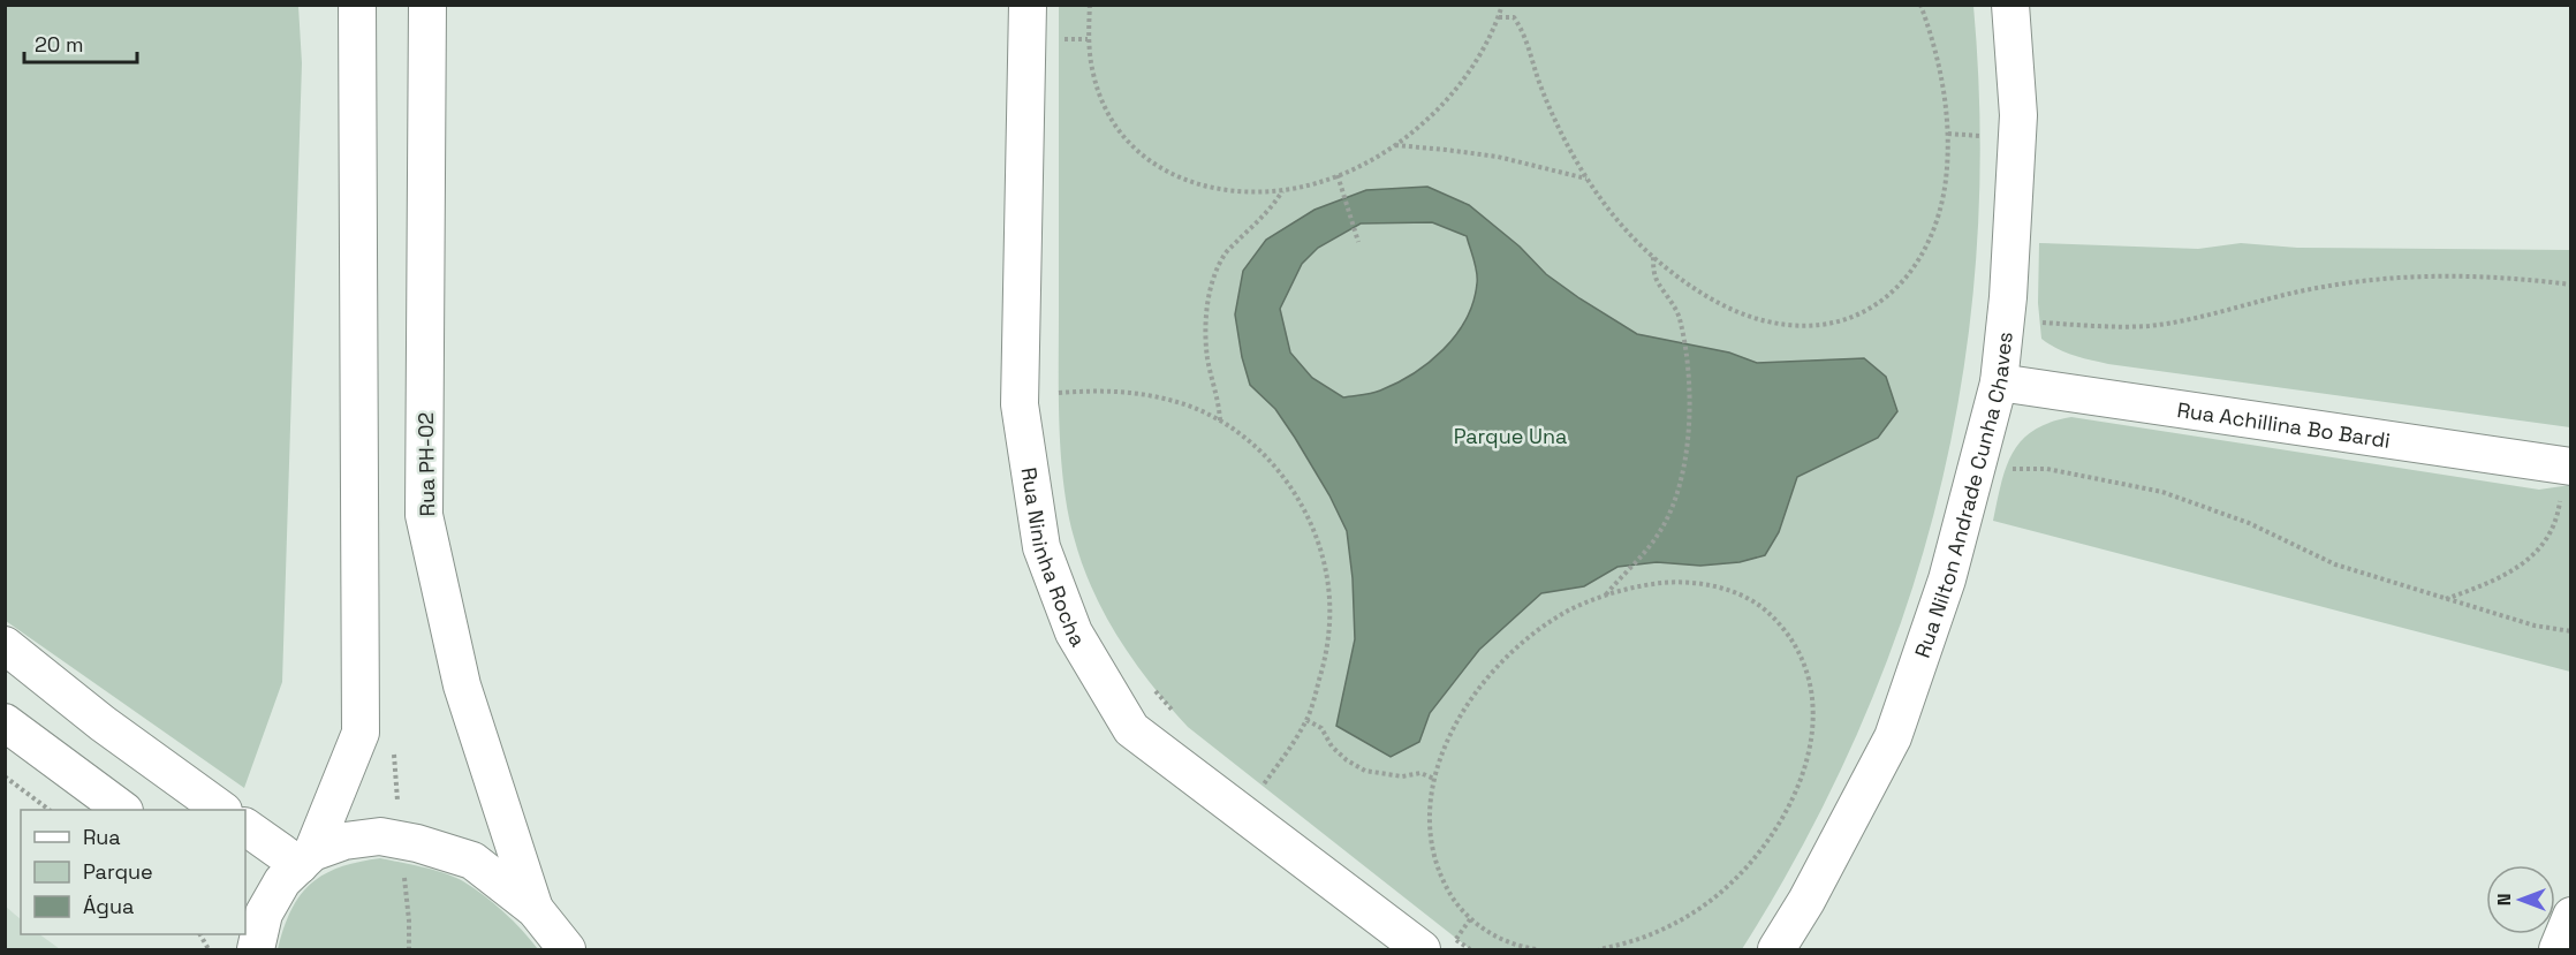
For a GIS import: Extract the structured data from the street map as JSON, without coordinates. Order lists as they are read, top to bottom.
{
  "streets": {
    "street": [
      "Rua Achillina Bo Bardi",
      "Rua PH-02",
      "Rua Nilton Andrade Cunha Chaves",
      "Rua Nininha Rocha"
    ]
  },
  "crossings": [
    ["Rua Achillina Bo Bardi", "Rua Nilton Andrade Cunha Chaves"]
  ],
  "parks": ["Parque Una"],
  "legend": ["Rua", "Parque", "Água"],
  "scale_bar": "20 m",
  "north": "left"
}
